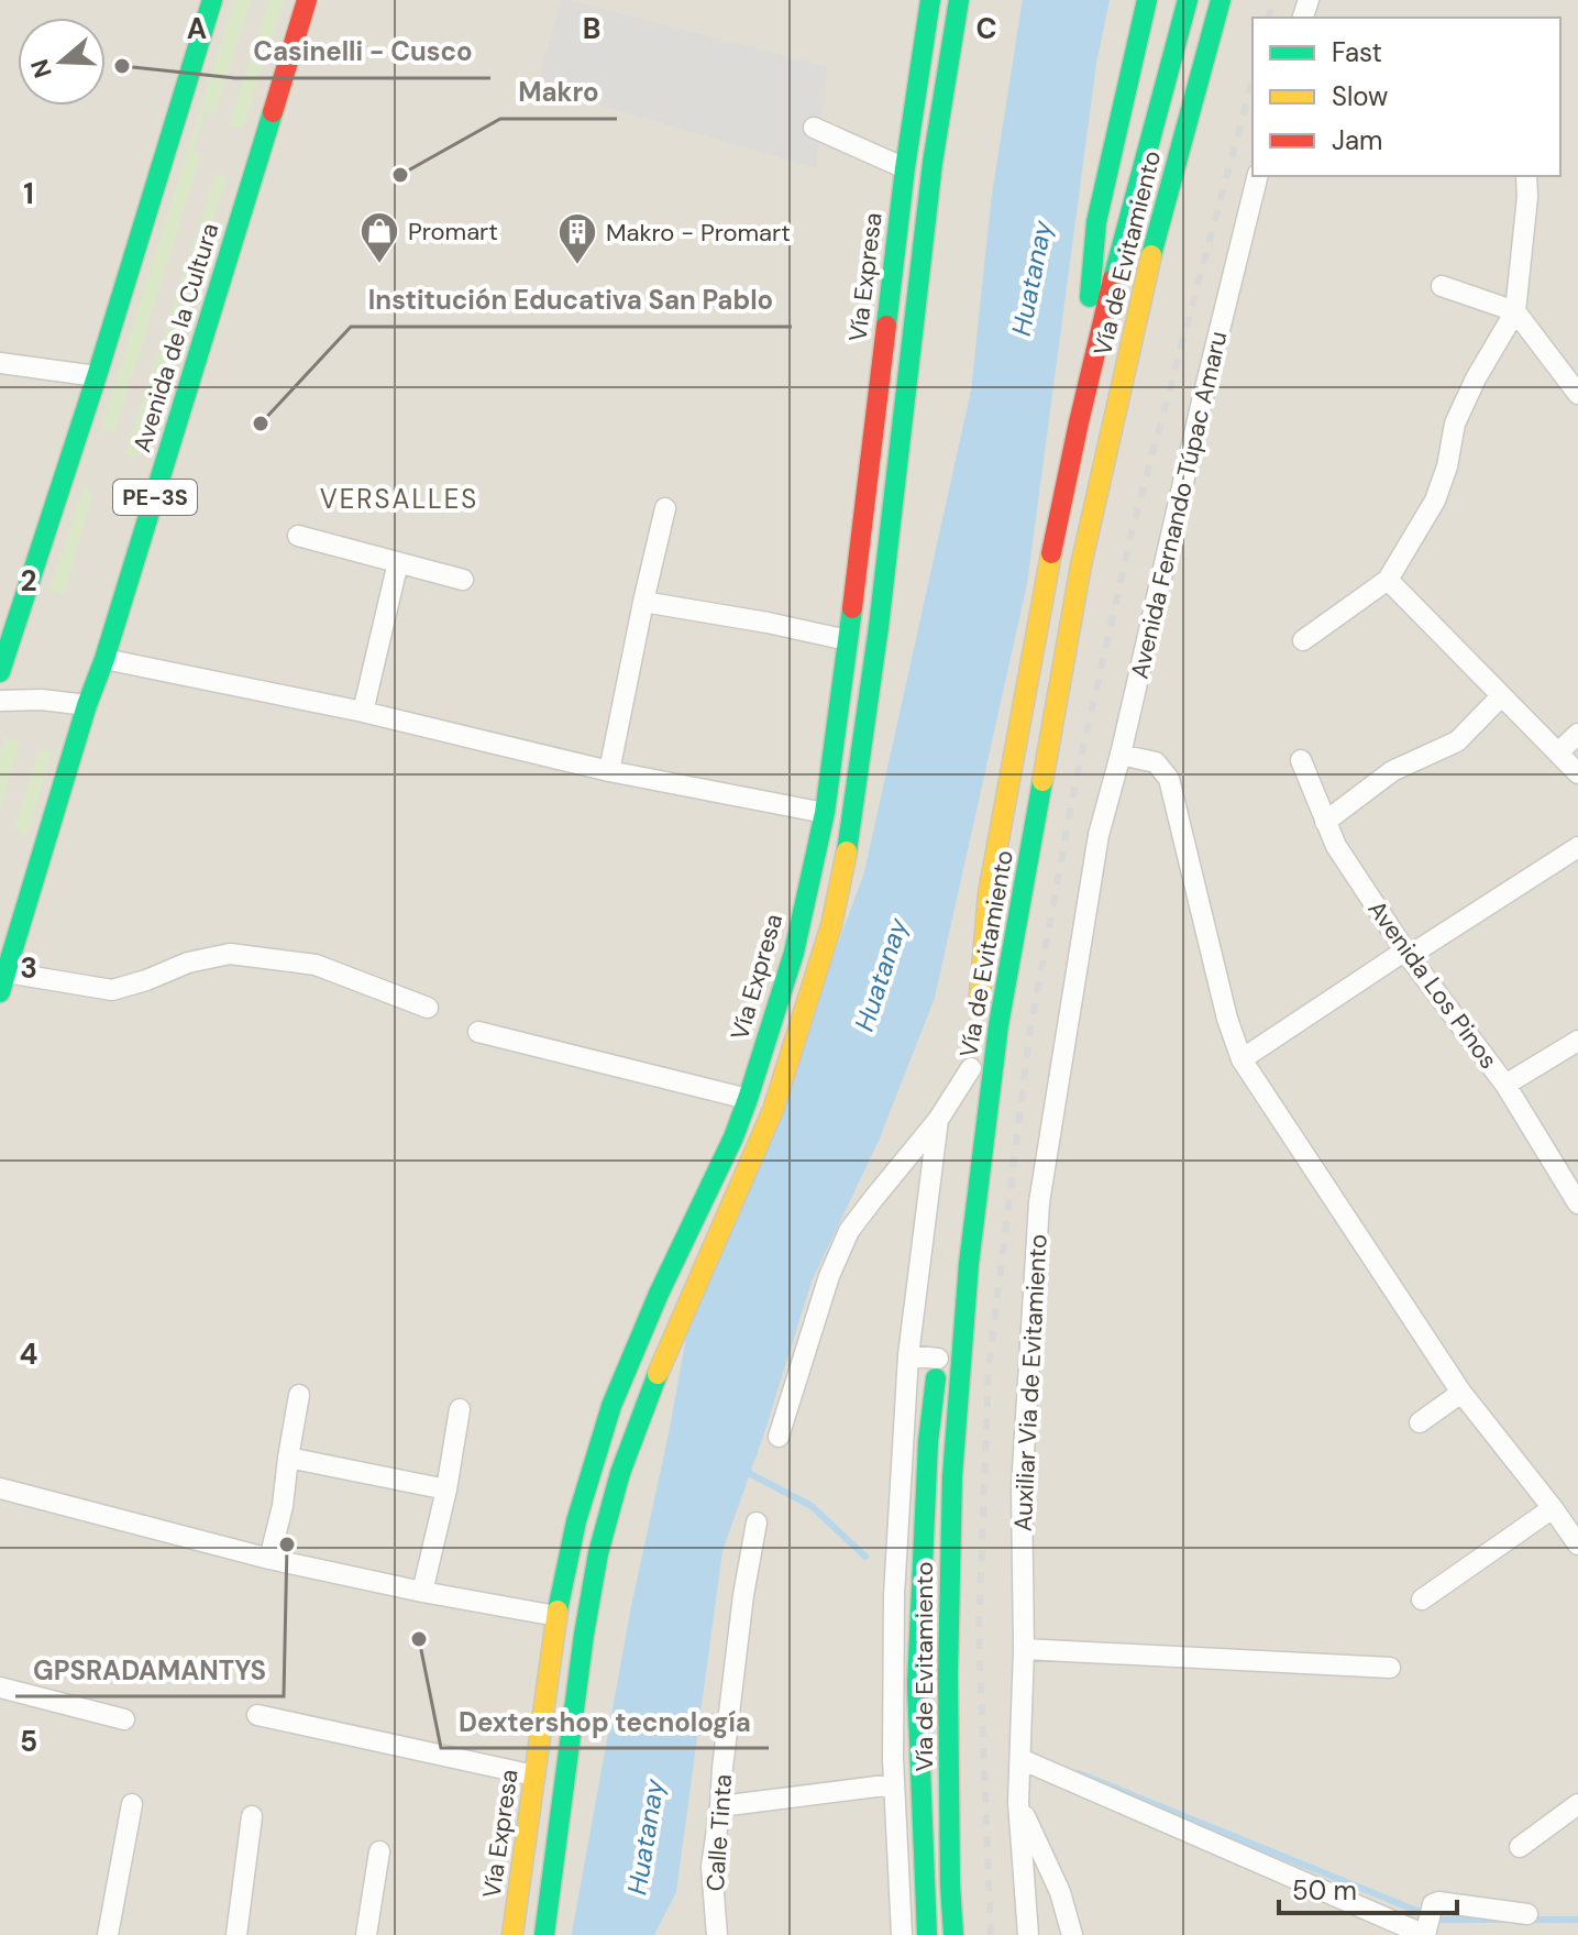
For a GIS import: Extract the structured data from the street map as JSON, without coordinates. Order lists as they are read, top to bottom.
{
  "streets": {
    "main road": [
      "Vía de Evitamiento",
      "Vía Expresa",
      "Avenida de la Cultura",
      "PE-3S"
    ],
    "street": [
      "Avenida Fernando Túpac Amaru",
      "Avenida Los Pinos",
      "Auxiliar Via de Evitamiento",
      "Calle Tinta"
    ]
  },
  "crossings": [
    ["Avenida Fernando Túpac Amaru", "Auxiliar Via de Evitamiento"]
  ],
  "districts": ["VERSALLES"],
  "water": ["Huatanay"],
  "places": {
    "other": [
      "Casinelli - Cusco",
      "Makro",
      "Institución Educativa San Pablo",
      "GPSRADAMANTYS",
      "Dextershop tecnología"
    ],
    "shop": ["Promart"],
    "building": ["Makro - Promart"]
  },
  "legend": ["Fast", "Slow", "Jam"],
  "scale_bar": "50 m",
  "north": "left",
  "grid": {
    "columns": ["A", "B", "C"],
    "rows": [
      "1",
      "2",
      "3",
      "4",
      "5"
    ]
  }
}
